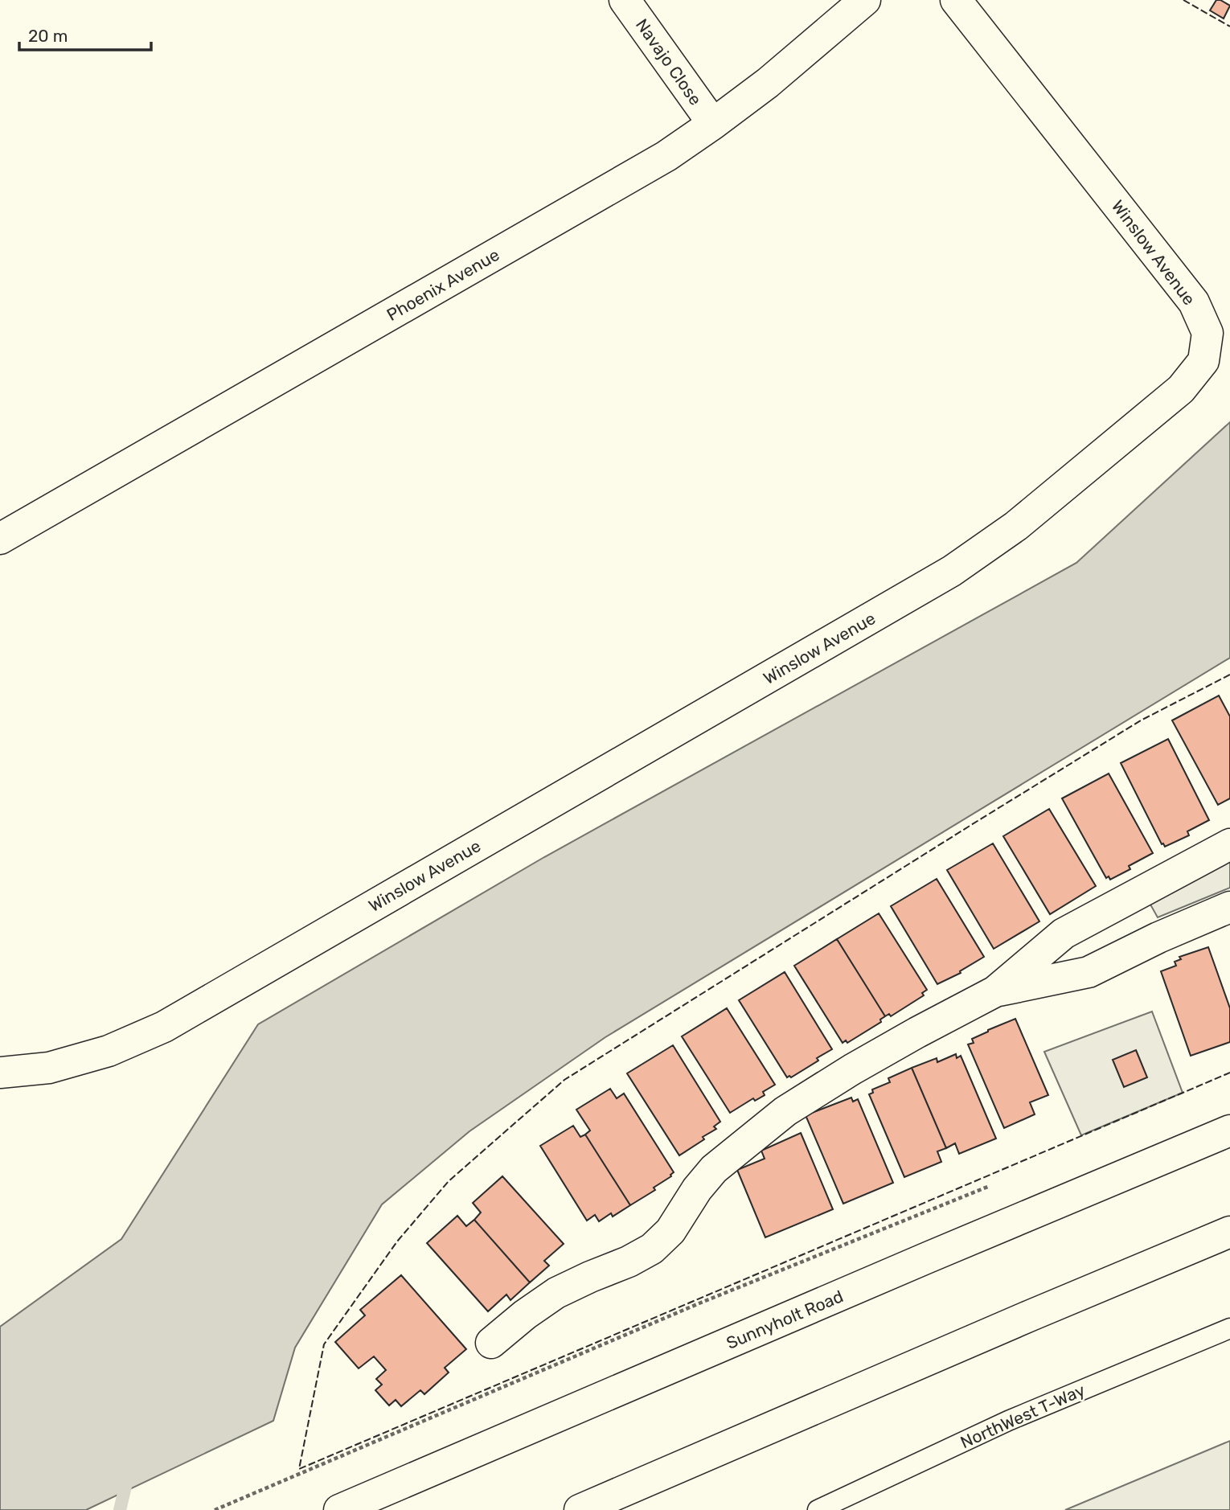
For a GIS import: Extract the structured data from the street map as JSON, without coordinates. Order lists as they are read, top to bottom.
{
  "streets": {
    "street": [
      "Navajo Close",
      "Winslow Avenue",
      "Phoenix Avenue",
      "Sunnyholt Road"
    ],
    "lane": ["NorthWest T-Way"]
  },
  "crossings": [
    ["Navajo Close", "Phoenix Avenue"]
  ],
  "scale_bar": "20 m"
}
